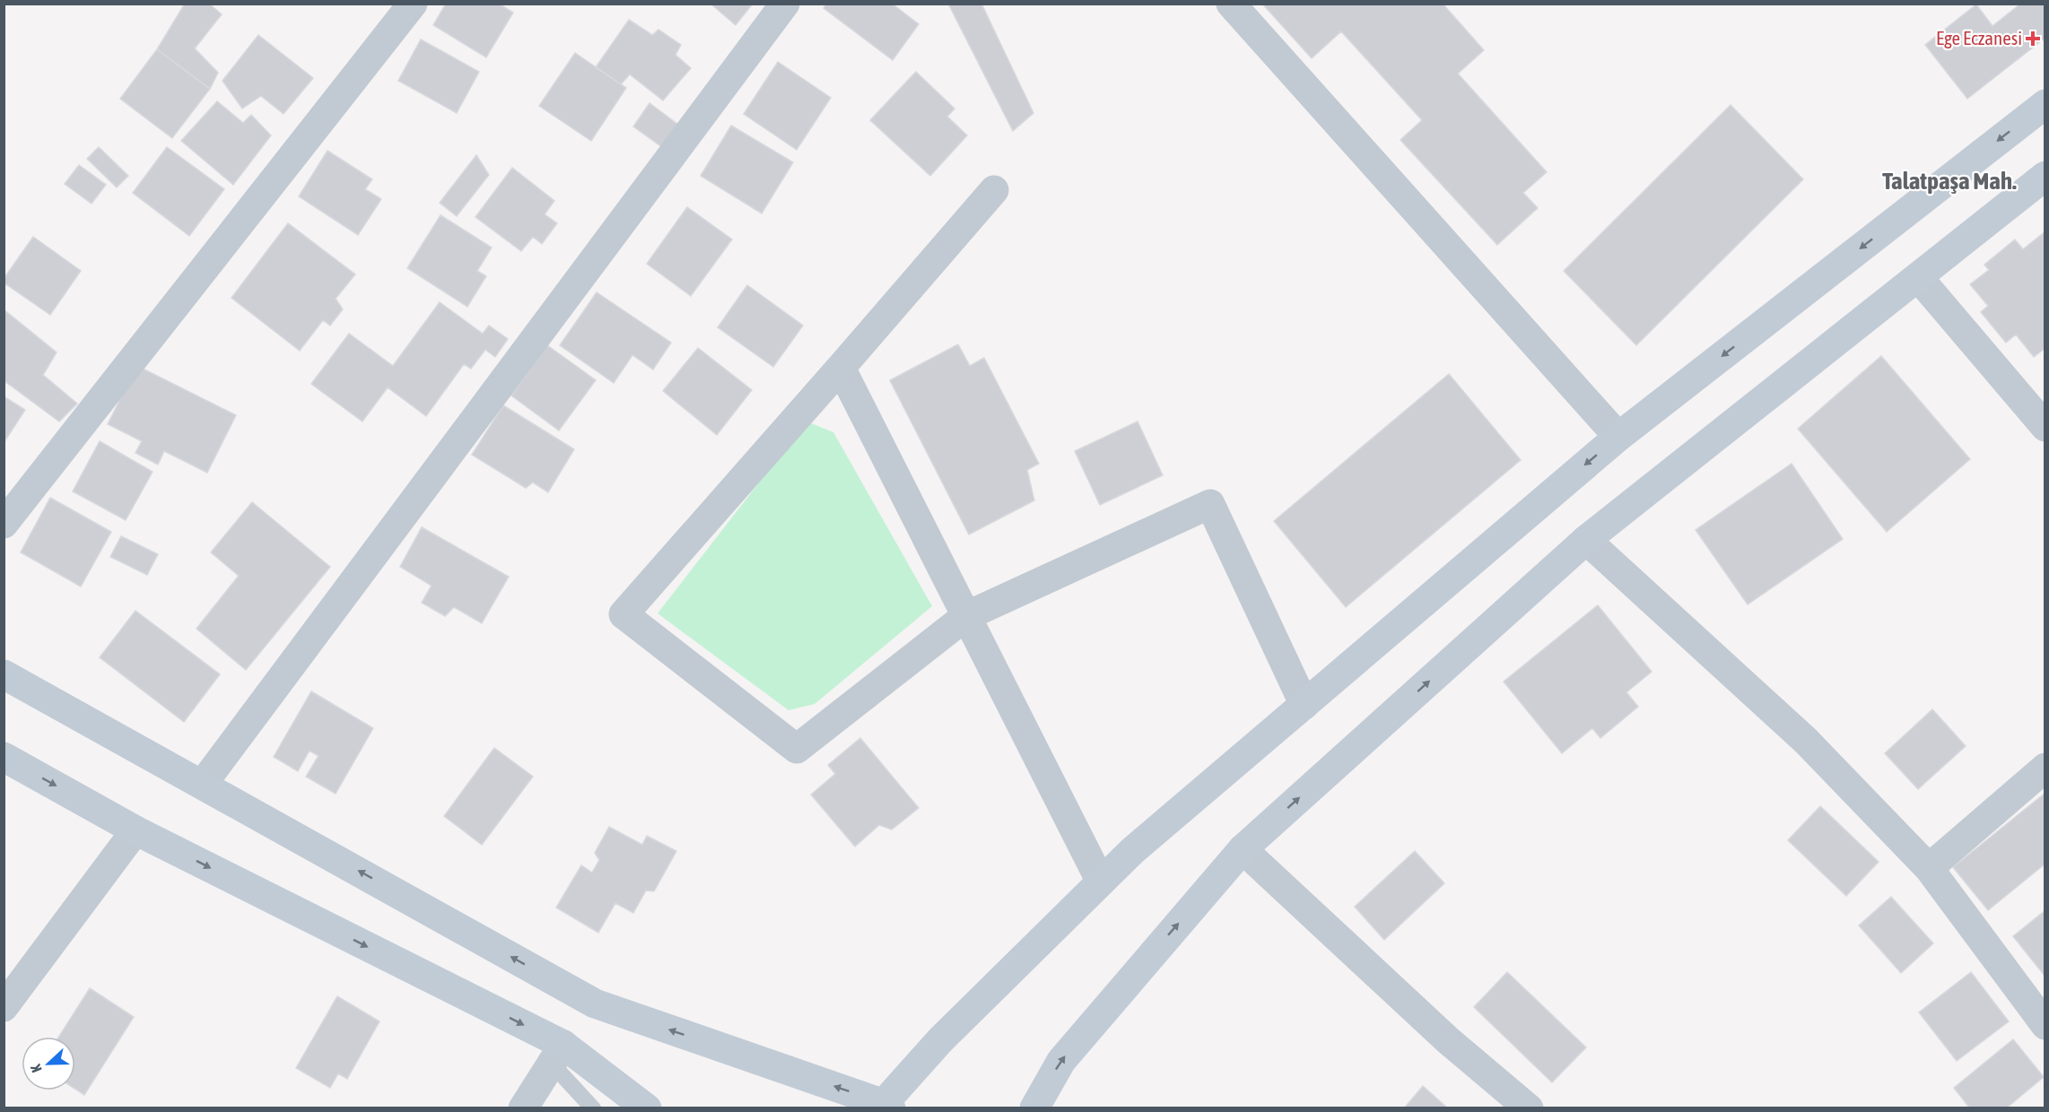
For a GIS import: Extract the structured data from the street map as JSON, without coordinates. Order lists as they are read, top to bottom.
{
  "districts": ["Talatpaşa Mah."],
  "places": {
    "health": ["Ege Eczanesi"]
  },
  "north": "left"
}
